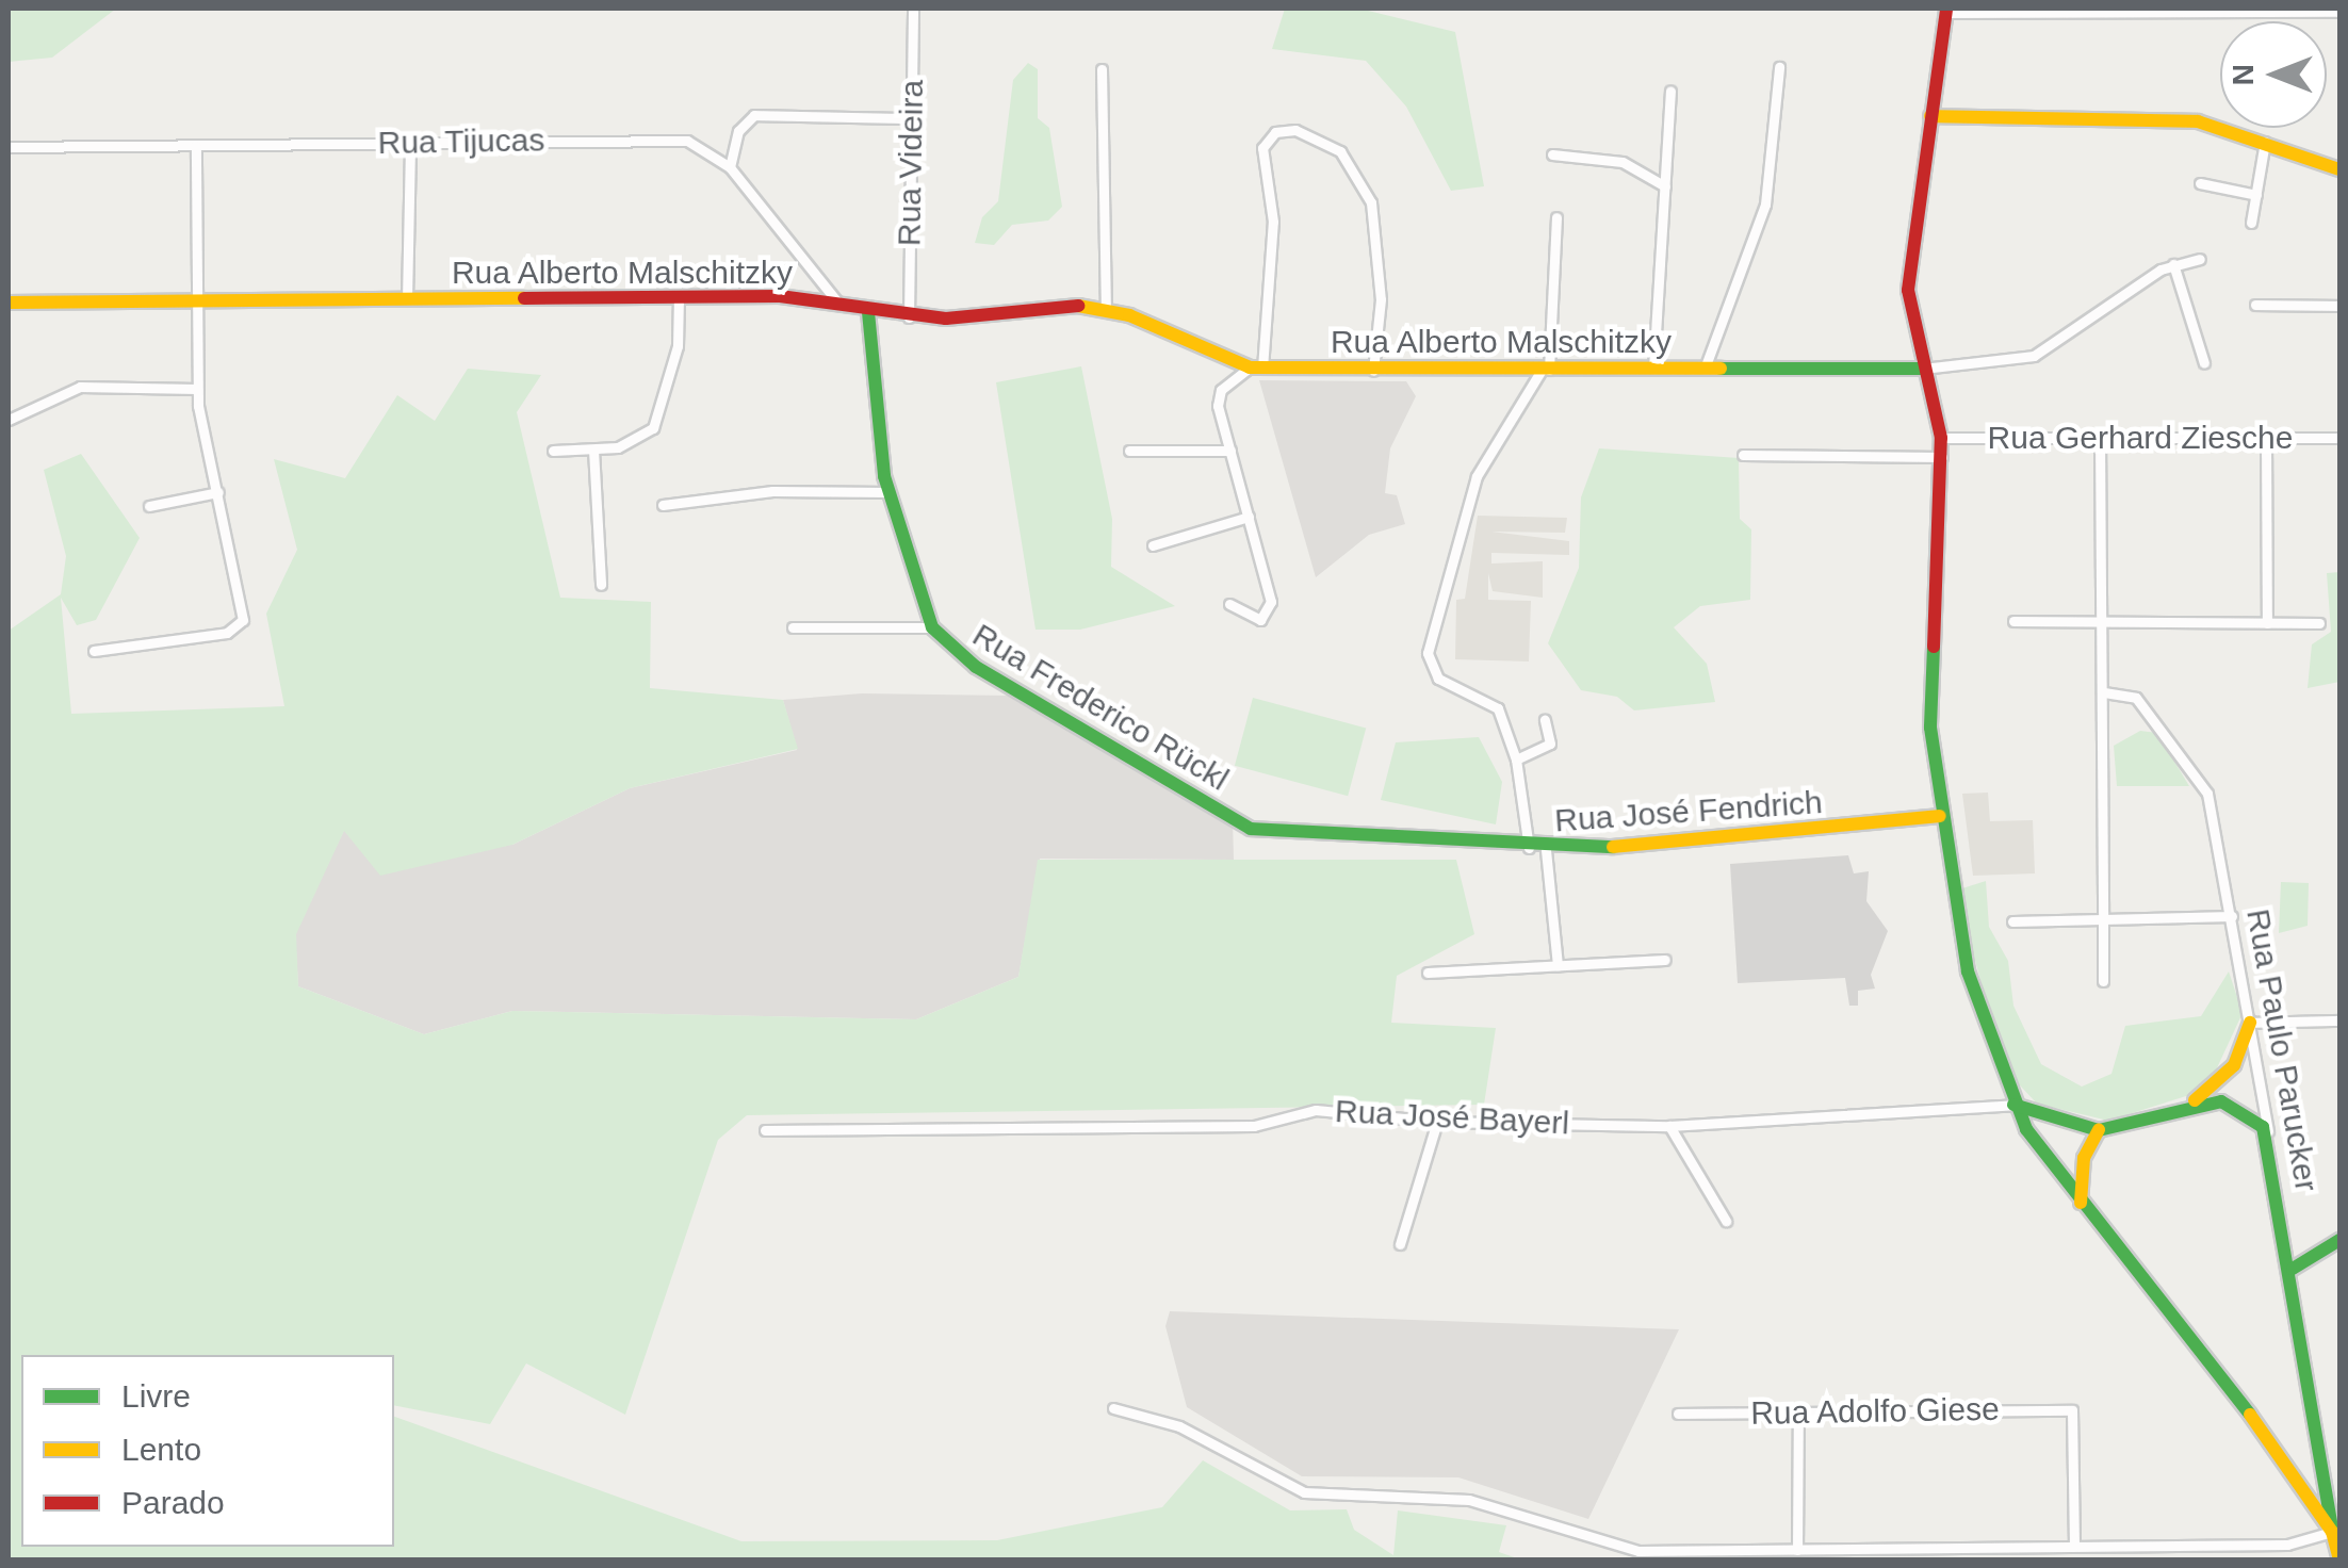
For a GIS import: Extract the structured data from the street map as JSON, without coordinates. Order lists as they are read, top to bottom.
{
  "streets": {
    "street": [
      "Rua Tijucas",
      "Rua Videira",
      "Rua Alberto Malschitzky",
      "Rua Gerhard Ziesche",
      "Rua Frederico Rückl",
      "Rua José Fendrich",
      "Rua Paulo Parucker",
      "Rua José Bayerl",
      "Rua Adolfo Giese"
    ]
  },
  "crossings": [
    ["Rua Tijucas", "Rua Alberto Malschitzky"],
    ["Rua Videira", "Rua Alberto Malschitzky"],
    ["Rua Alberto Malschitzky", "Rua Frederico Rückl"],
    ["Rua Frederico Rückl", "Rua José Fendrich"]
  ],
  "legend": ["Livre", "Lento", "Parado"],
  "north": "left"
}
